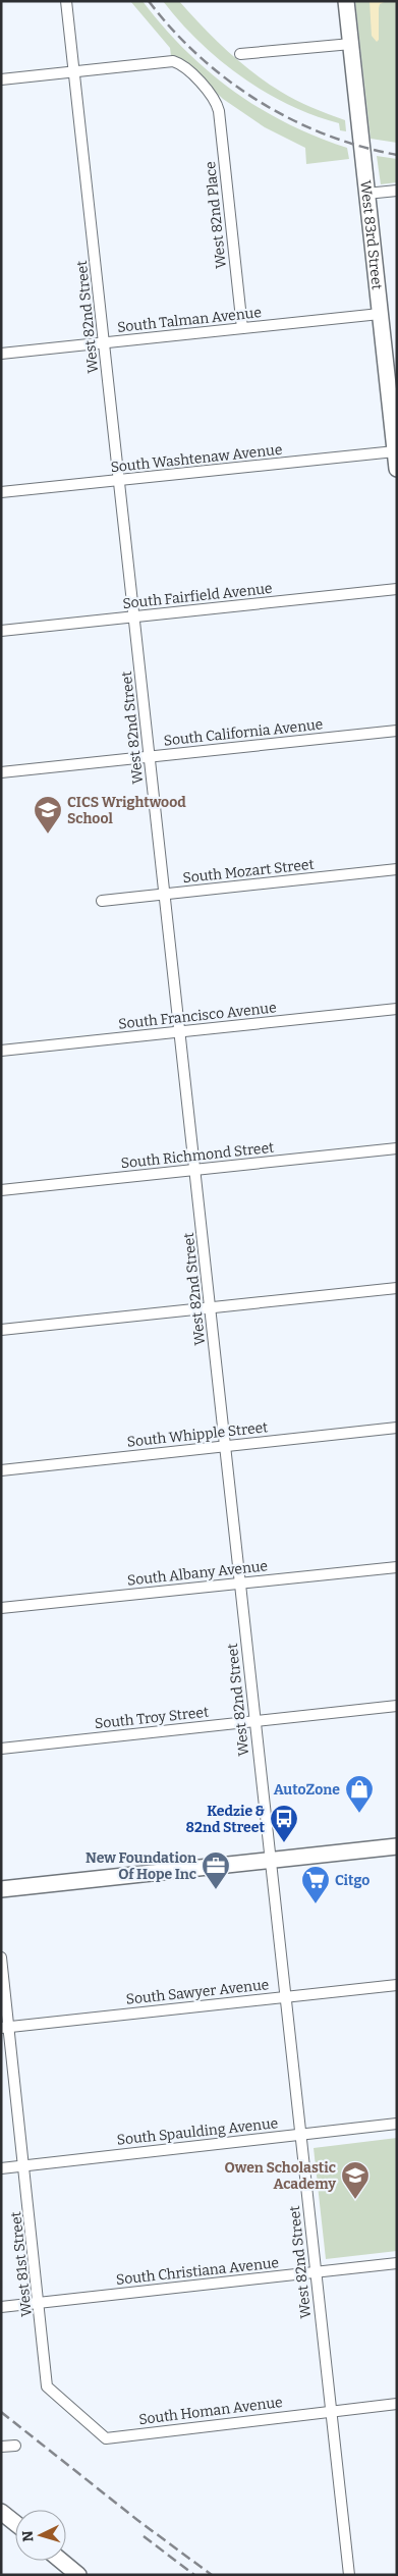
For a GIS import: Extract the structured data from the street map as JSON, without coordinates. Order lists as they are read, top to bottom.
{
  "streets": {
    "street": [
      "West 82nd Place",
      "West 83rd Street",
      "West 82nd Street",
      "South Talman Avenue",
      "South Washtenaw Avenue",
      "South Fairfield Avenue",
      "South California Avenue",
      "South Mozart Street",
      "South Francisco Avenue",
      "South Richmond Street",
      "South Whipple Street",
      "South Albany Avenue",
      "South Troy Street",
      "South Sawyer Avenue",
      "South Spaulding Avenue",
      "West 81st Street",
      "South Christiana Avenue",
      "South Homan Avenue"
    ]
  },
  "crossings": [
    ["West 82nd Place", "West 82nd Street"],
    ["West 82nd Place", "South Talman Avenue"],
    ["West 83rd Street", "South Talman Avenue"],
    ["West 83rd Street", "South Washtenaw Avenue"],
    ["West 82nd Street", "South Talman Avenue"],
    ["West 82nd Street", "South Washtenaw Avenue"],
    ["West 82nd Street", "South Fairfield Avenue"],
    ["West 82nd Street", "South California Avenue"],
    ["West 82nd Street", "South Mozart Street"],
    ["West 82nd Street", "South Francisco Avenue"],
    ["West 82nd Street", "South Richmond Street"],
    ["West 82nd Street", "South Whipple Street"],
    ["West 82nd Street", "South Albany Avenue"],
    ["West 82nd Street", "South Troy Street"],
    ["West 82nd Street", "South Sawyer Avenue"],
    ["West 82nd Street", "South Spaulding Avenue"],
    ["West 82nd Street", "South Christiana Avenue"],
    ["West 82nd Street", "South Homan Avenue"],
    ["South Sawyer Avenue", "West 81st Street"],
    ["South Spaulding Avenue", "West 81st Street"],
    ["West 81st Street", "South Christiana Avenue"],
    ["West 81st Street", "South Homan Avenue"]
  ],
  "places": {
    "school or university": ["CICS Wrightwood School", "Owen Scholastic Academy"],
    "shop": ["AutoZone"],
    "bus stop": ["Kedzie & 82nd Street"],
    "office": ["New Foundation Of Hope Inc"],
    "supermarket": ["Citgo"]
  },
  "north": "left"
}
